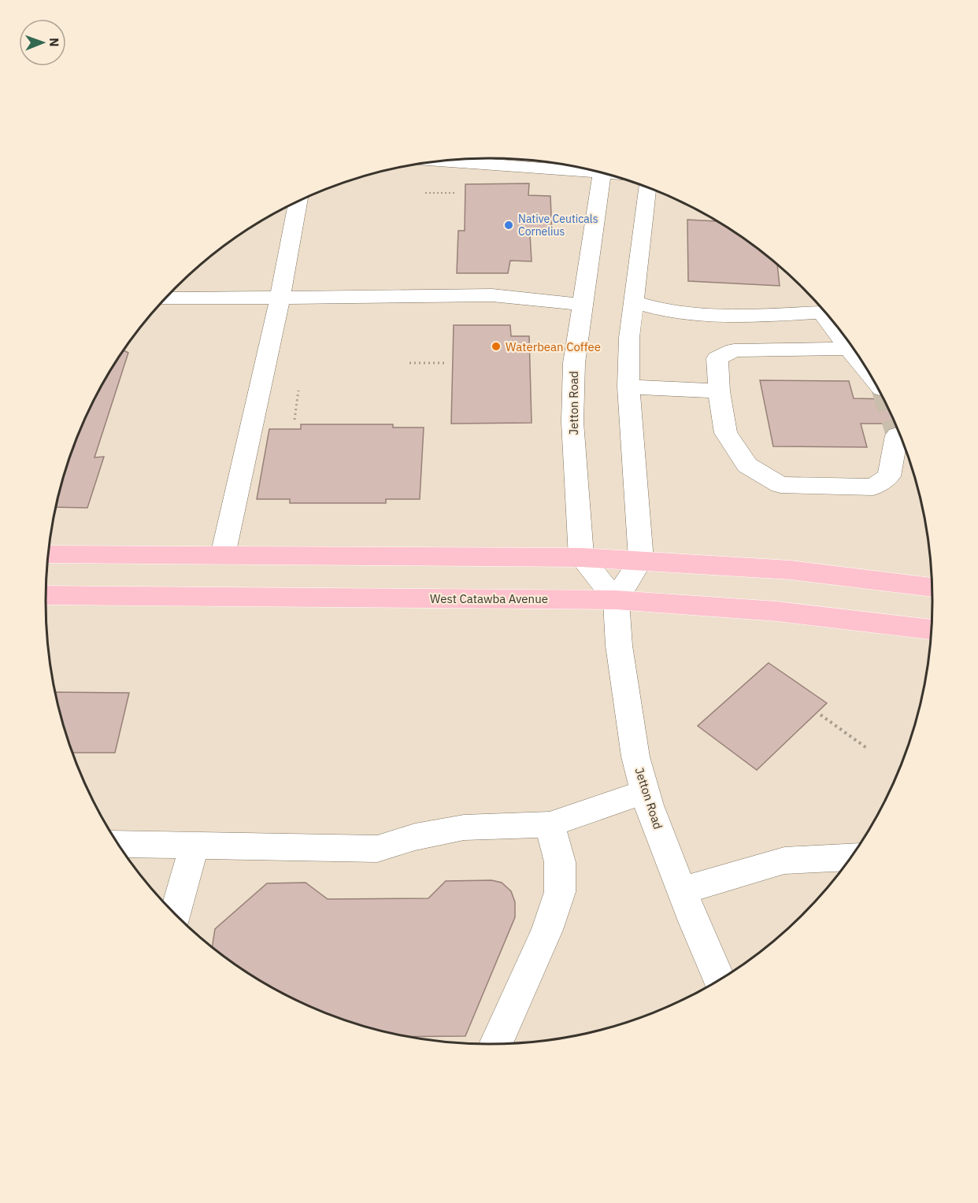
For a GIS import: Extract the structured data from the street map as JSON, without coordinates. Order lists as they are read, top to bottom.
{
  "streets": {
    "main road": ["West Catawba Avenue"],
    "street": ["Jetton Road"]
  },
  "crossings": [
    ["Jetton Road", "West Catawba Avenue"]
  ],
  "places": ["Native Ceuticals Cornelius", "Waterbean Coffee"],
  "north": "right"
}
